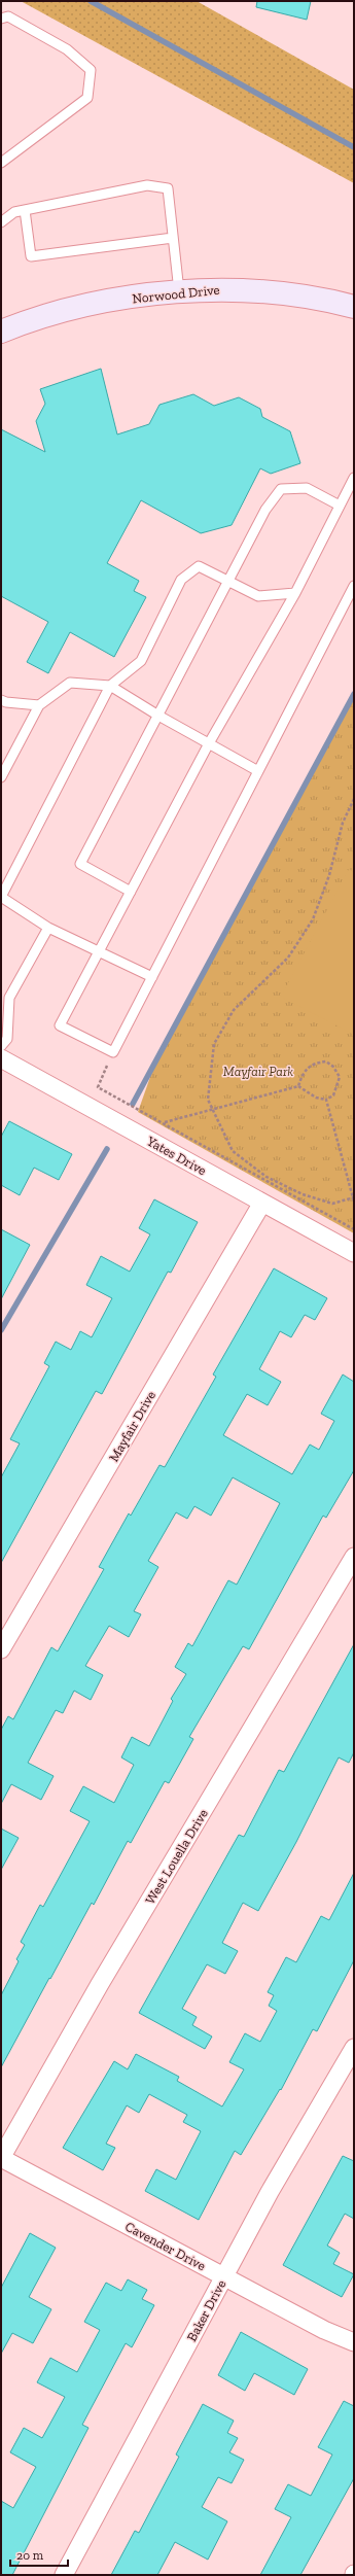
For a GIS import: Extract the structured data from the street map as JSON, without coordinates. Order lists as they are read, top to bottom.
{
  "streets": {
    "main road": ["Norwood Drive"],
    "street": [
      "Yates Drive",
      "Mayfair Drive",
      "West Louella Drive",
      "Cavender Drive",
      "Baker Drive"
    ]
  },
  "crossings": [
    ["Yates Drive", "Mayfair Drive"],
    ["West Louella Drive", "Cavender Drive"],
    ["Cavender Drive", "Baker Drive"]
  ],
  "parks": ["Mayfair Park"],
  "scale_bar": "20 m"
}
